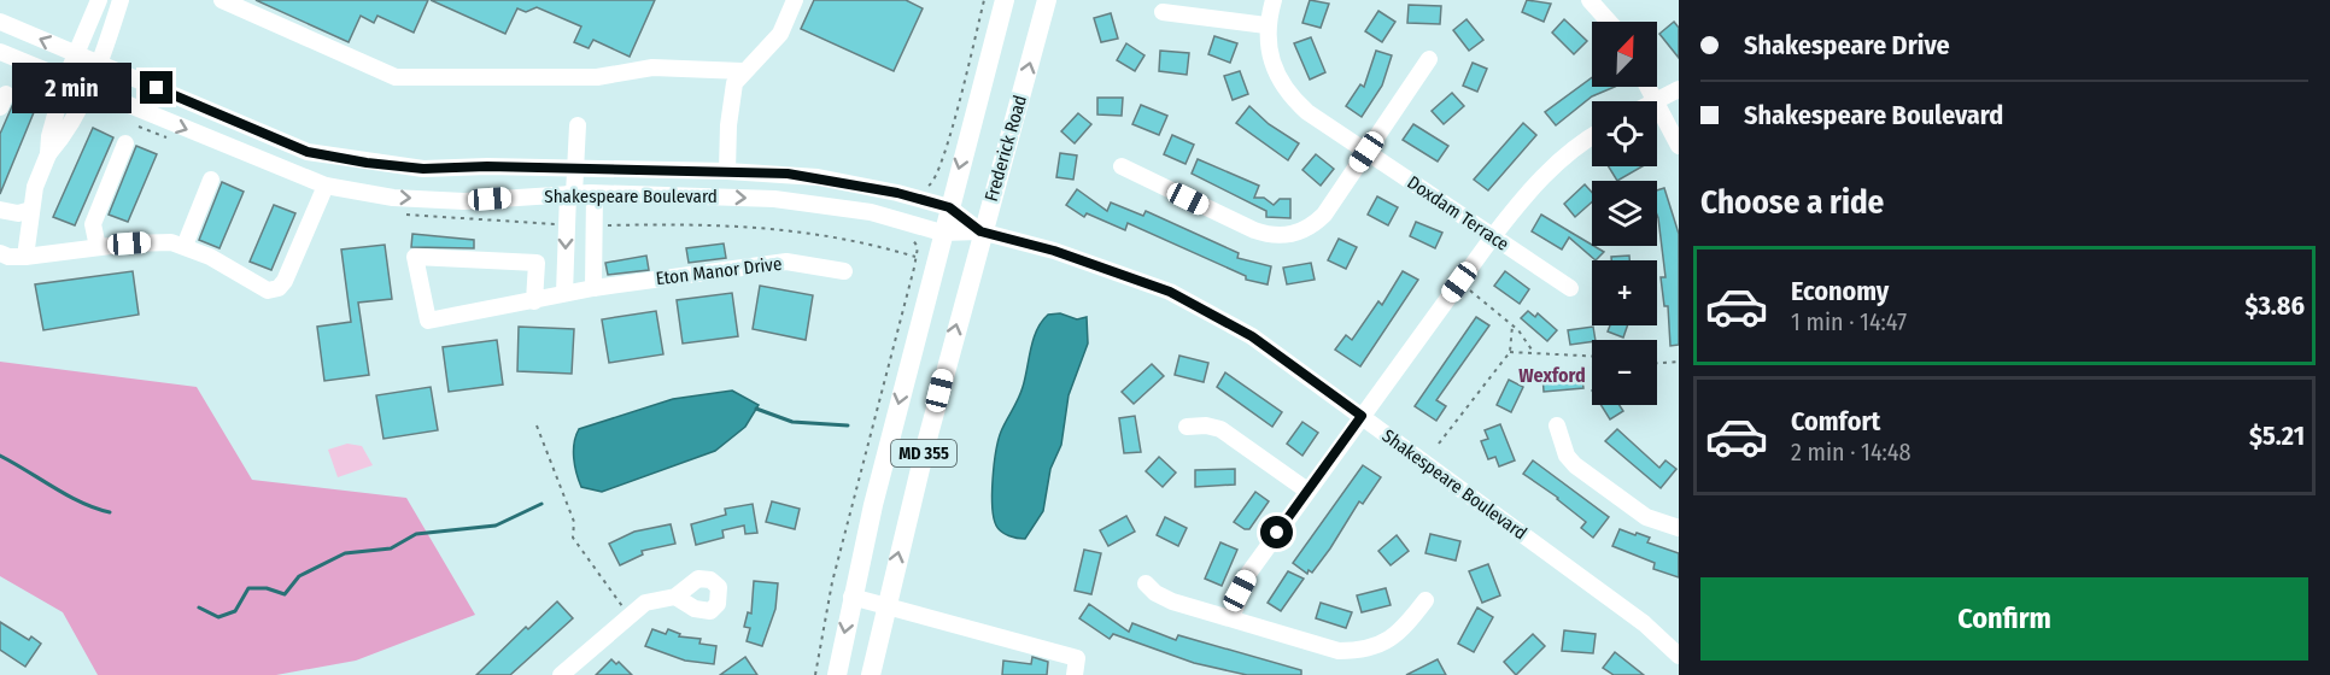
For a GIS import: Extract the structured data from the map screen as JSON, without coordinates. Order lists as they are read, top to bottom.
{
  "streets": {
    "main road": ["Frederick Road", "MD 355"],
    "street": ["Shakespeare Boulevard", "Doxdam Terrace", "Eton Manor Drive"]
  },
  "crossings": [
    ["Frederick Road", "Shakespeare Boulevard"],
    ["Shakespeare Boulevard", "MD 355"]
  ],
  "districts": ["Wexford"],
  "north": "top right",
  "page": {
    "banner": ["Shakespeare Drive", "Shakespeare Boulevard"],
    "map_buttons": ["+", "−"],
    "bubble": "2 min",
    "heading": "Choose a ride",
    "list": [
      {
        "name": "Economy",
        "note": "1 min · 14:47",
        "value": "$3.86"
      },
      {
        "name": "Comfort",
        "note": "2 min · 14:48",
        "value": "$5.21"
      }
    ],
    "buttons": "Confirm"
  }
}
